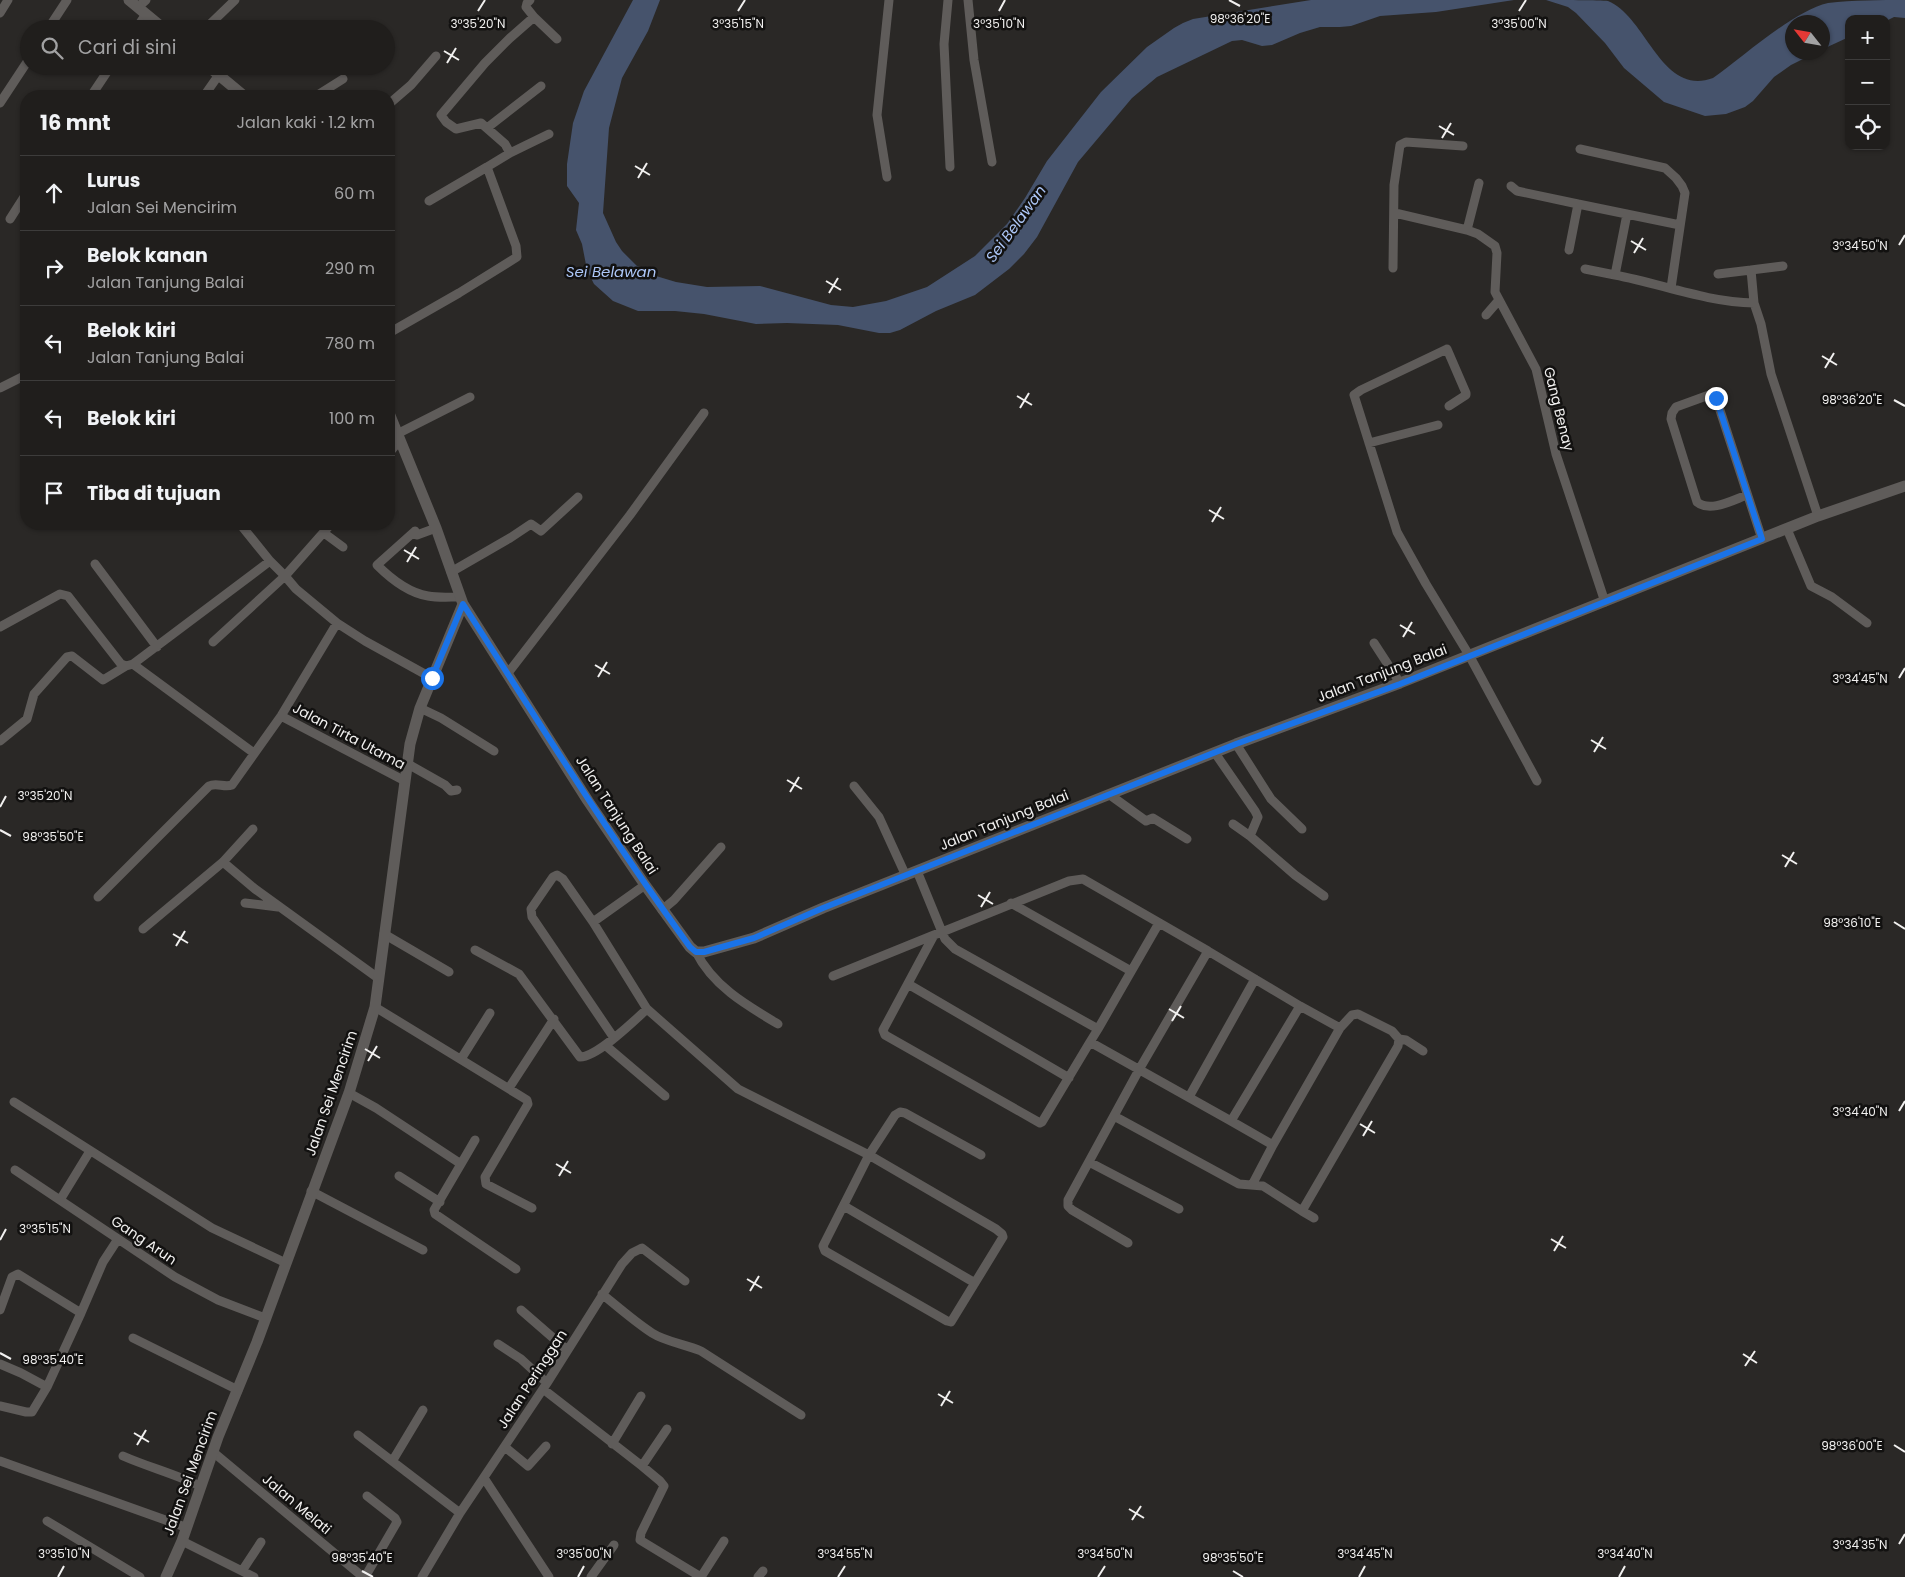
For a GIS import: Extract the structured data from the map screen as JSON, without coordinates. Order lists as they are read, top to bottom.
{
  "streets": {
    "street": [
      "Gang Benay",
      "Jalan Tanjung Balai",
      "Jalan Tirta Utama",
      "Jalan Sei Mencirim",
      "Gang Arun",
      "Jalan Peringgan",
      "Jalan Melati"
    ]
  },
  "crossings": [
    ["Gang Benay", "Jalan Tanjung Balai"],
    ["Jalan Tanjung Balai", "Jalan Sei Mencirim"],
    ["Jalan Tirta Utama", "Jalan Sei Mencirim"],
    ["Jalan Sei Mencirim", "Gang Arun"],
    ["Jalan Sei Mencirim", "Jalan Melati"]
  ],
  "water": ["Sei Belawan"],
  "north": "top left",
  "page": {
    "map_buttons": ["+", "−"],
    "search": "Cari di sini",
    "heading": ["16 mnt", "Jalan kaki · 1.2 km"],
    "list": [
      ["Lurus", "Jalan Sei Mencirim", "60 m"],
      ["Belok kanan", "Jalan Tanjung Balai", "290 m"],
      ["Belok kiri", "Jalan Tanjung Balai", "780 m"],
      ["Belok kiri", "100 m"],
      "Tiba di tujuan"
    ]
  },
  "coordinates": [
    "98°36'20\"E",
    "3°35'20\"N",
    "3°35'15\"N",
    "3°35'10\"N",
    "3°35'00\"N",
    "3°34'50\"N",
    "3°34'45\"N",
    "98°35'50\"E",
    "98°36'10\"E",
    "3°34'40\"N",
    "98°35'40\"E",
    "98°36'00\"E",
    "3°34'35\"N",
    "3°34'55\"N"
  ]
}
